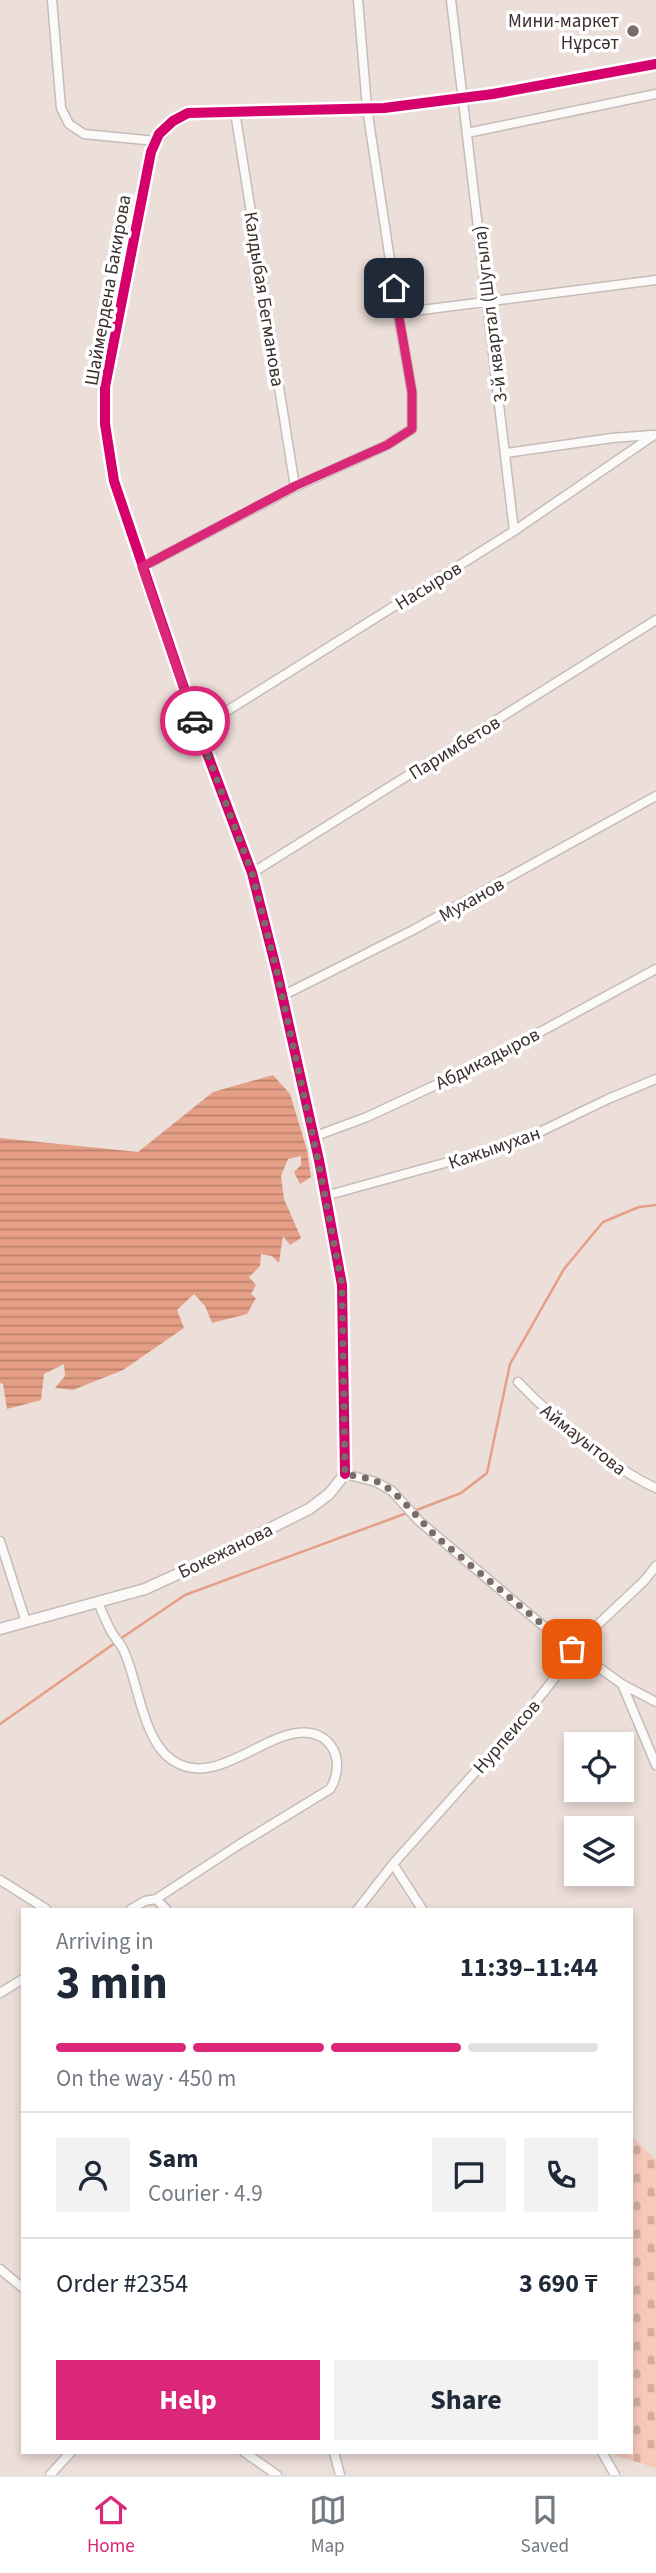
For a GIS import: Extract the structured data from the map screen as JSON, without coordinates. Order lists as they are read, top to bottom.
{
  "streets": {
    "street": [
      "Шаймердена Бакирова",
      "Калдыбая Бегманова",
      "3-й квартал (Шугыла)",
      "Насыров",
      "Паримбетов",
      "Муханов",
      "Абдикадыров",
      "Кажымухан",
      "Аймауытова",
      "Бокежанова",
      "Нурпеисов"
    ]
  },
  "crossings": [
    ["Шаймердена Бакирова", "Калдыбая Бегманова"],
    ["Шаймердена Бакирова", "3-й квартал (Шугыла)"],
    ["Шаймердена Бакирова", "Насыров"],
    ["Шаймердена Бакирова", "Паримбетов"],
    ["Шаймердена Бакирова", "Муханов"],
    ["Шаймердена Бакирова", "Абдикадыров"],
    ["Шаймердена Бакирова", "Кажымухан"],
    ["Шаймердена Бакирова", "Бокежанова"],
    ["3-й квартал (Шугыла)", "Насыров"]
  ],
  "places": ["Мини-маркет Нұрсәт"],
  "page": {
    "heading": ["3 min", "Arriving in", "11:39–11:44"],
    "panel": [
      "Sam",
      "Courier · 4.9",
      "Order #2354",
      "3 690 ₸"
    ],
    "bar": "On the way · 450 m",
    "buttons": ["Help", "Share"],
    "tabs": ["Home", "Map", "Saved"]
  }
}
